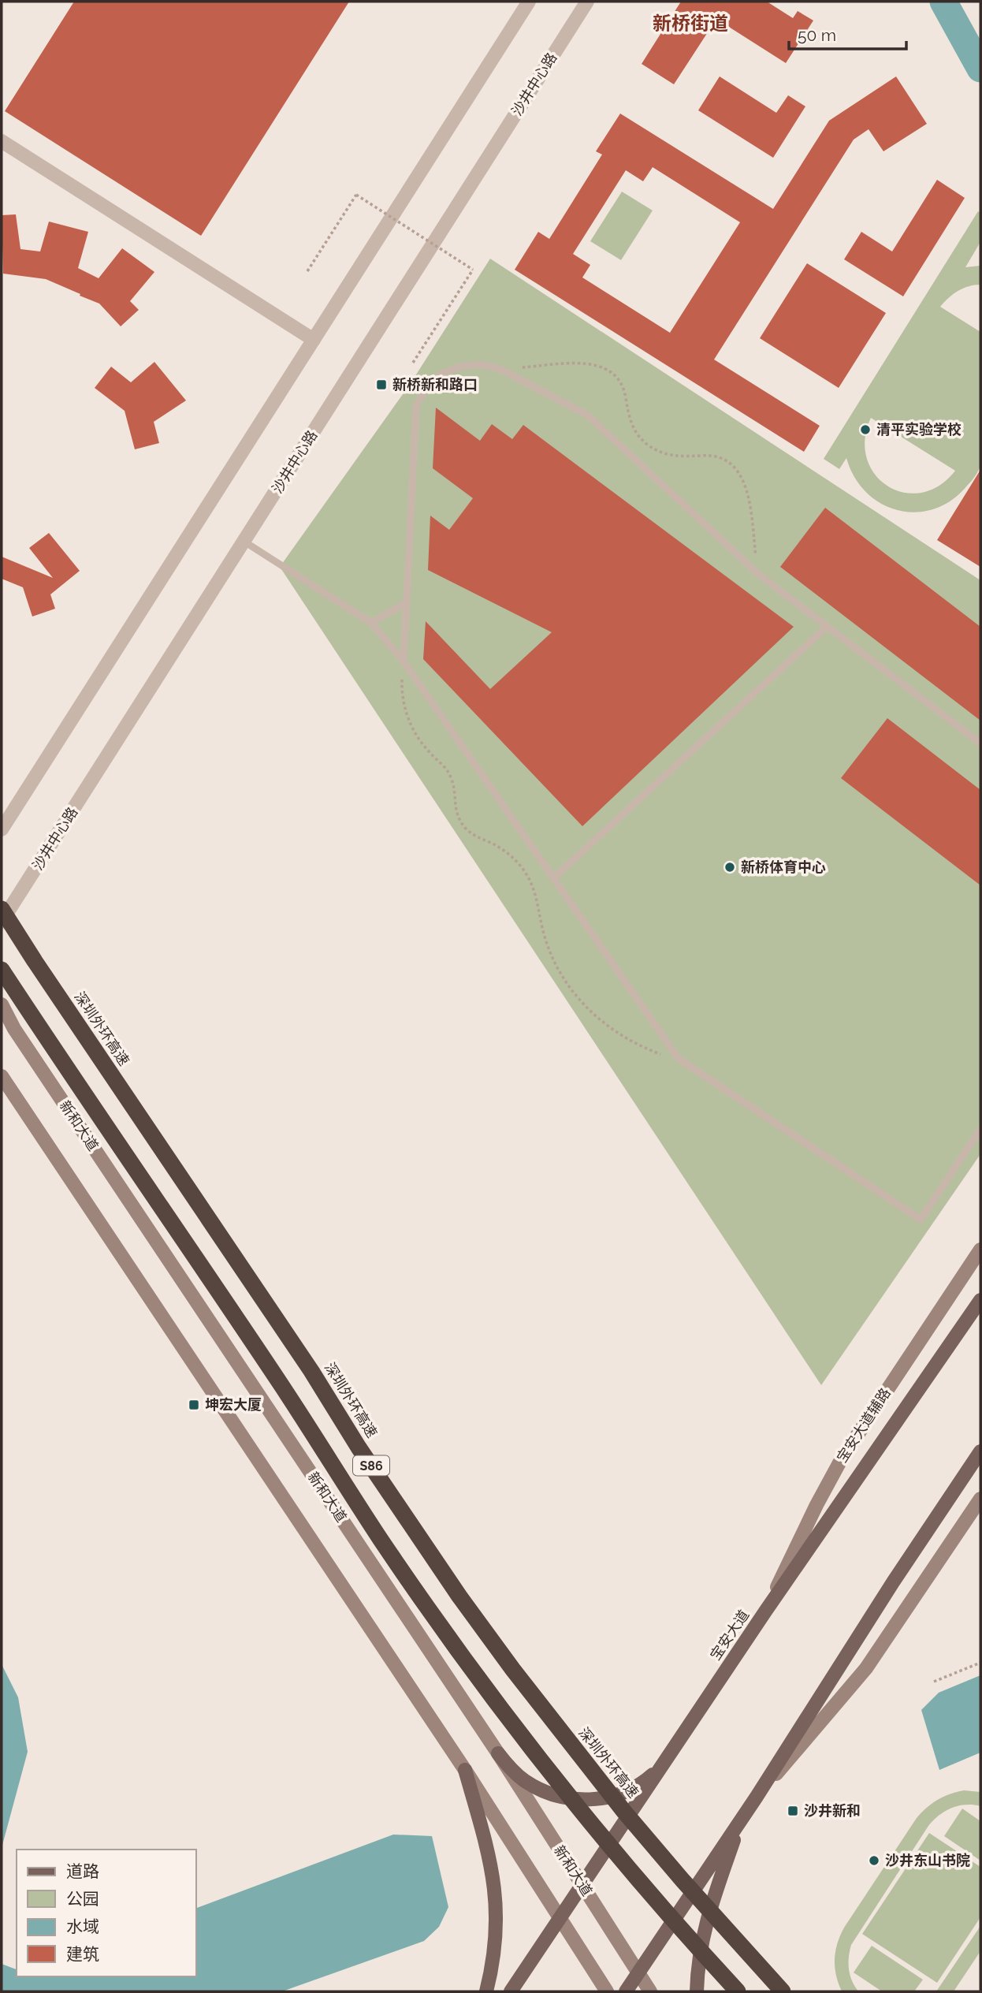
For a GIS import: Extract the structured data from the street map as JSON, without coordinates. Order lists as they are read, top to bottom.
{
  "streets": {
    "highway": ["深圳外环高速", "S86"],
    "main road": ["新和大道", "宝安大道辅路", "宝安大道"],
    "street": ["沙井中心路"]
  },
  "crossings": [
    ["新和大道", "宝安大道"],
    ["宝安大道辅路", "宝安大道"]
  ],
  "districts": ["新桥街道"],
  "places": {
    "transit": ["新桥新和路口", "坤宏大厦", "沙井新和"],
    "other": ["清平实验学校", "新桥体育中心", "沙井东山书院"]
  },
  "legend": [
    "道路",
    "公园",
    "水域",
    "建筑"
  ],
  "scale_bar": "50 m"
}
